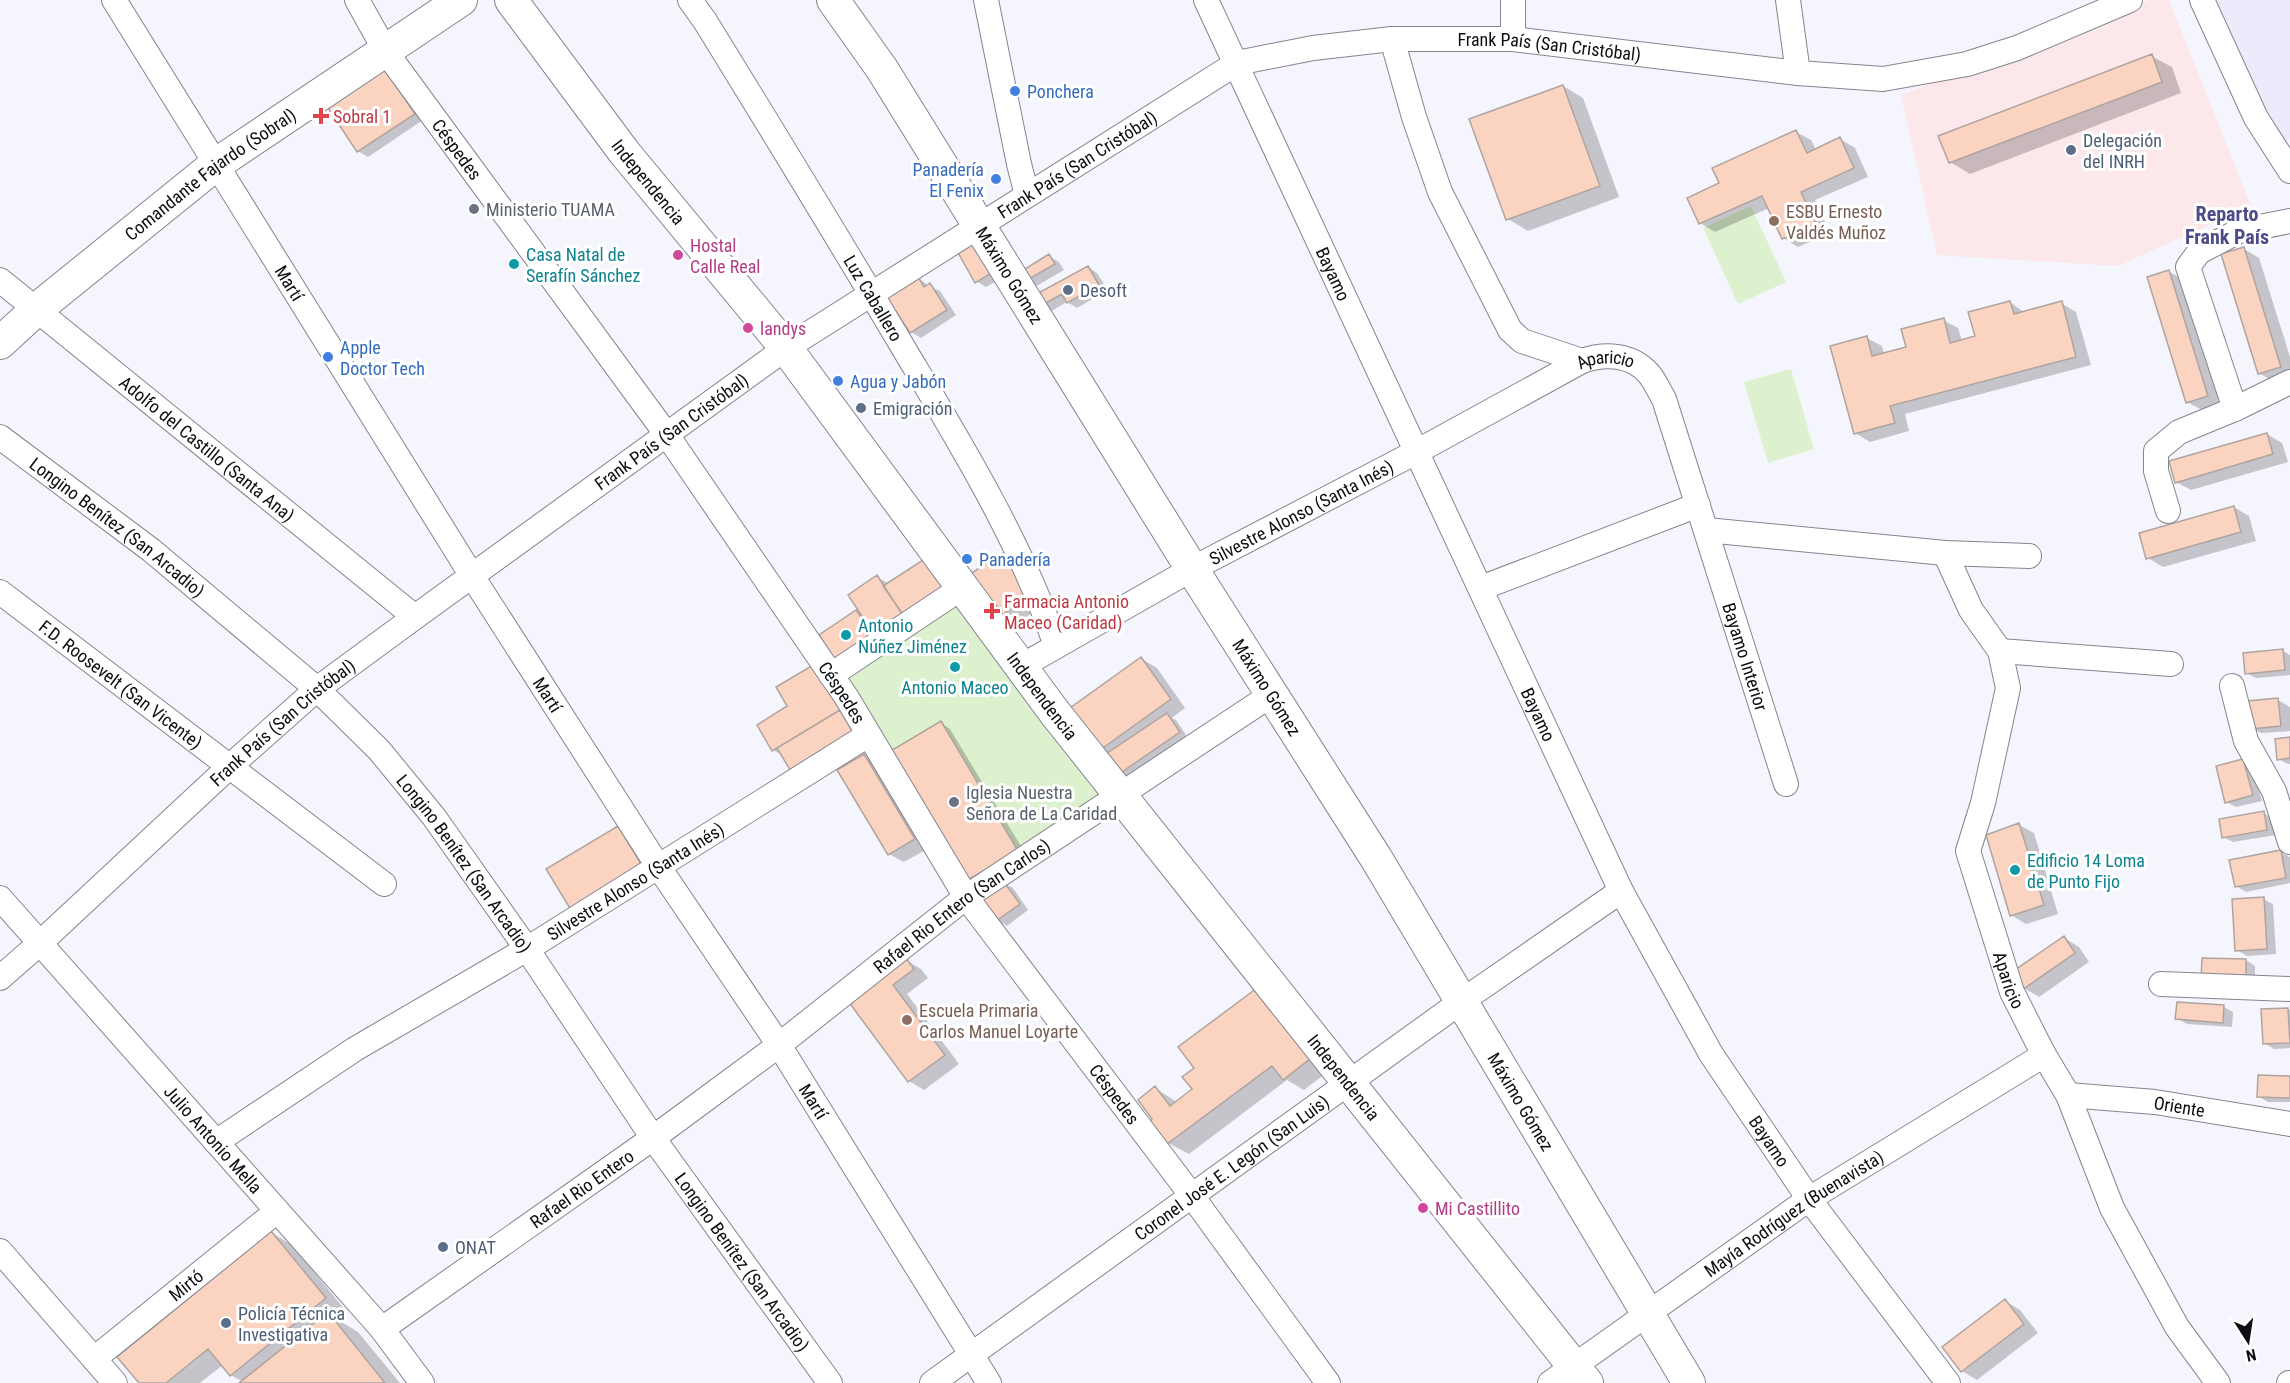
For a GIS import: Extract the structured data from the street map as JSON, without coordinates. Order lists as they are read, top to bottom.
{
  "streets": {
    "main road": ["Comandante Fajardo (Sobral)", "Independencia", "Máximo Gómez"],
    "street": [
      "Frank País (San Cristóbal)",
      "Céspedes",
      "Bayamo",
      "Martí",
      "Luz Caballero",
      "Aparicio",
      "Adolfo del Castillo (Santa Ana)",
      "Silvestre Alonso (Santa Inés)",
      "Longino Benítez (San Arcadio)",
      "Bayamo Interior",
      "F.D. Roosevelt (San Vicente)",
      "Rafael Rio Entero (San Carlos)",
      "Oriente",
      "Julio Antonio Mella",
      "Coronel José E. Legón (San Luis)",
      "Rafael Rio Entero",
      "Mayía Rodríguez (Buenavista)",
      "Mirtó"
    ]
  },
  "crossings": [
    ["Frank País (San Cristóbal)", "Céspedes"],
    ["Frank País (San Cristóbal)", "Independencia"],
    ["Frank País (San Cristóbal)", "Bayamo"],
    ["Frank País (San Cristóbal)", "Máximo Gómez"],
    ["Frank País (San Cristóbal)", "Martí"],
    ["Frank País (San Cristóbal)", "Luz Caballero"],
    ["Frank País (San Cristóbal)", "Aparicio"],
    ["Frank País (San Cristóbal)", "Adolfo del Castillo (Santa Ana)"],
    ["Frank País (San Cristóbal)", "Longino Benítez (San Arcadio)"],
    ["Frank País (San Cristóbal)", "F.D. Roosevelt (San Vicente)"],
    ["Frank País (San Cristóbal)", "Julio Antonio Mella"],
    ["Céspedes", "Comandante Fajardo (Sobral)"],
    ["Céspedes", "Silvestre Alonso (Santa Inés)"],
    ["Céspedes", "Rafael Rio Entero (San Carlos)"],
    ["Céspedes", "Coronel José E. Legón (San Luis)"],
    ["Comandante Fajardo (Sobral)", "Martí"],
    ["Comandante Fajardo (Sobral)", "Adolfo del Castillo (Santa Ana)"],
    ["Independencia", "Silvestre Alonso (Santa Inés)"],
    ["Independencia", "Rafael Rio Entero (San Carlos)"],
    ["Independencia", "Coronel José E. Legón (San Luis)"],
    ["Independencia", "Mayía Rodríguez (Buenavista)"],
    ["Bayamo", "Silvestre Alonso (Santa Inés)"],
    ["Bayamo", "Coronel José E. Legón (San Luis)"],
    ["Bayamo", "Mayía Rodríguez (Buenavista)"],
    ["Máximo Gómez", "Silvestre Alonso (Santa Inés)"],
    ["Máximo Gómez", "Rafael Rio Entero (San Carlos)"],
    ["Máximo Gómez", "Coronel José E. Legón (San Luis)"],
    ["Máximo Gómez", "Mayía Rodríguez (Buenavista)"],
    ["Martí", "Silvestre Alonso (Santa Inés)"],
    ["Martí", "Rafael Rio Entero (San Carlos)"],
    ["Martí", "Coronel José E. Legón (San Luis)"],
    ["Martí", "Rafael Rio Entero"],
    ["Luz Caballero", "Silvestre Alonso (Santa Inés)"],
    ["Aparicio", "Silvestre Alonso (Santa Inés)"],
    ["Aparicio", "Bayamo Interior"],
    ["Aparicio", "Oriente"],
    ["Aparicio", "Mayía Rodríguez (Buenavista)"],
    ["Silvestre Alonso (Santa Inés)", "Longino Benítez (San Arcadio)"],
    ["Silvestre Alonso (Santa Inés)", "Julio Antonio Mella"],
    ["Longino Benítez (San Arcadio)", "Rafael Rio Entero"],
    ["Rafael Rio Entero (San Carlos)", "Rafael Rio Entero"],
    ["Julio Antonio Mella", "Rafael Rio Entero"],
    ["Julio Antonio Mella", "Mirtó"]
  ],
  "districts": ["Reparto Frank País"],
  "places": {
    "other": [
      "Ponchera",
      "Delegación del INRH",
      "Panadería El Fenix",
      "Ministerio TUAMA",
      "ESBU Ernesto Valdés Muñoz",
      "Hostal Calle Real",
      "Casa Natal de Serafín Sánchez",
      "Desoft",
      "landys",
      "Apple Doctor Tech",
      "Agua y Jabón",
      "Emigración",
      "Panadería",
      "Antonio Núñez Jiménez",
      "Antonio Maceo",
      "Iglesia Nuestra Señora de La Caridad",
      "Edificio 14 Loma de Punto Fijo",
      "Escuela Primaria Carlos Manuel Loyarte",
      "Mi Castillito",
      "ONAT",
      "Policía Técnica Investigativa"
    ],
    "health": ["Sobral 1", "Farmacia Antonio Maceo (Caridad)"]
  },
  "north": "bottom"
}
